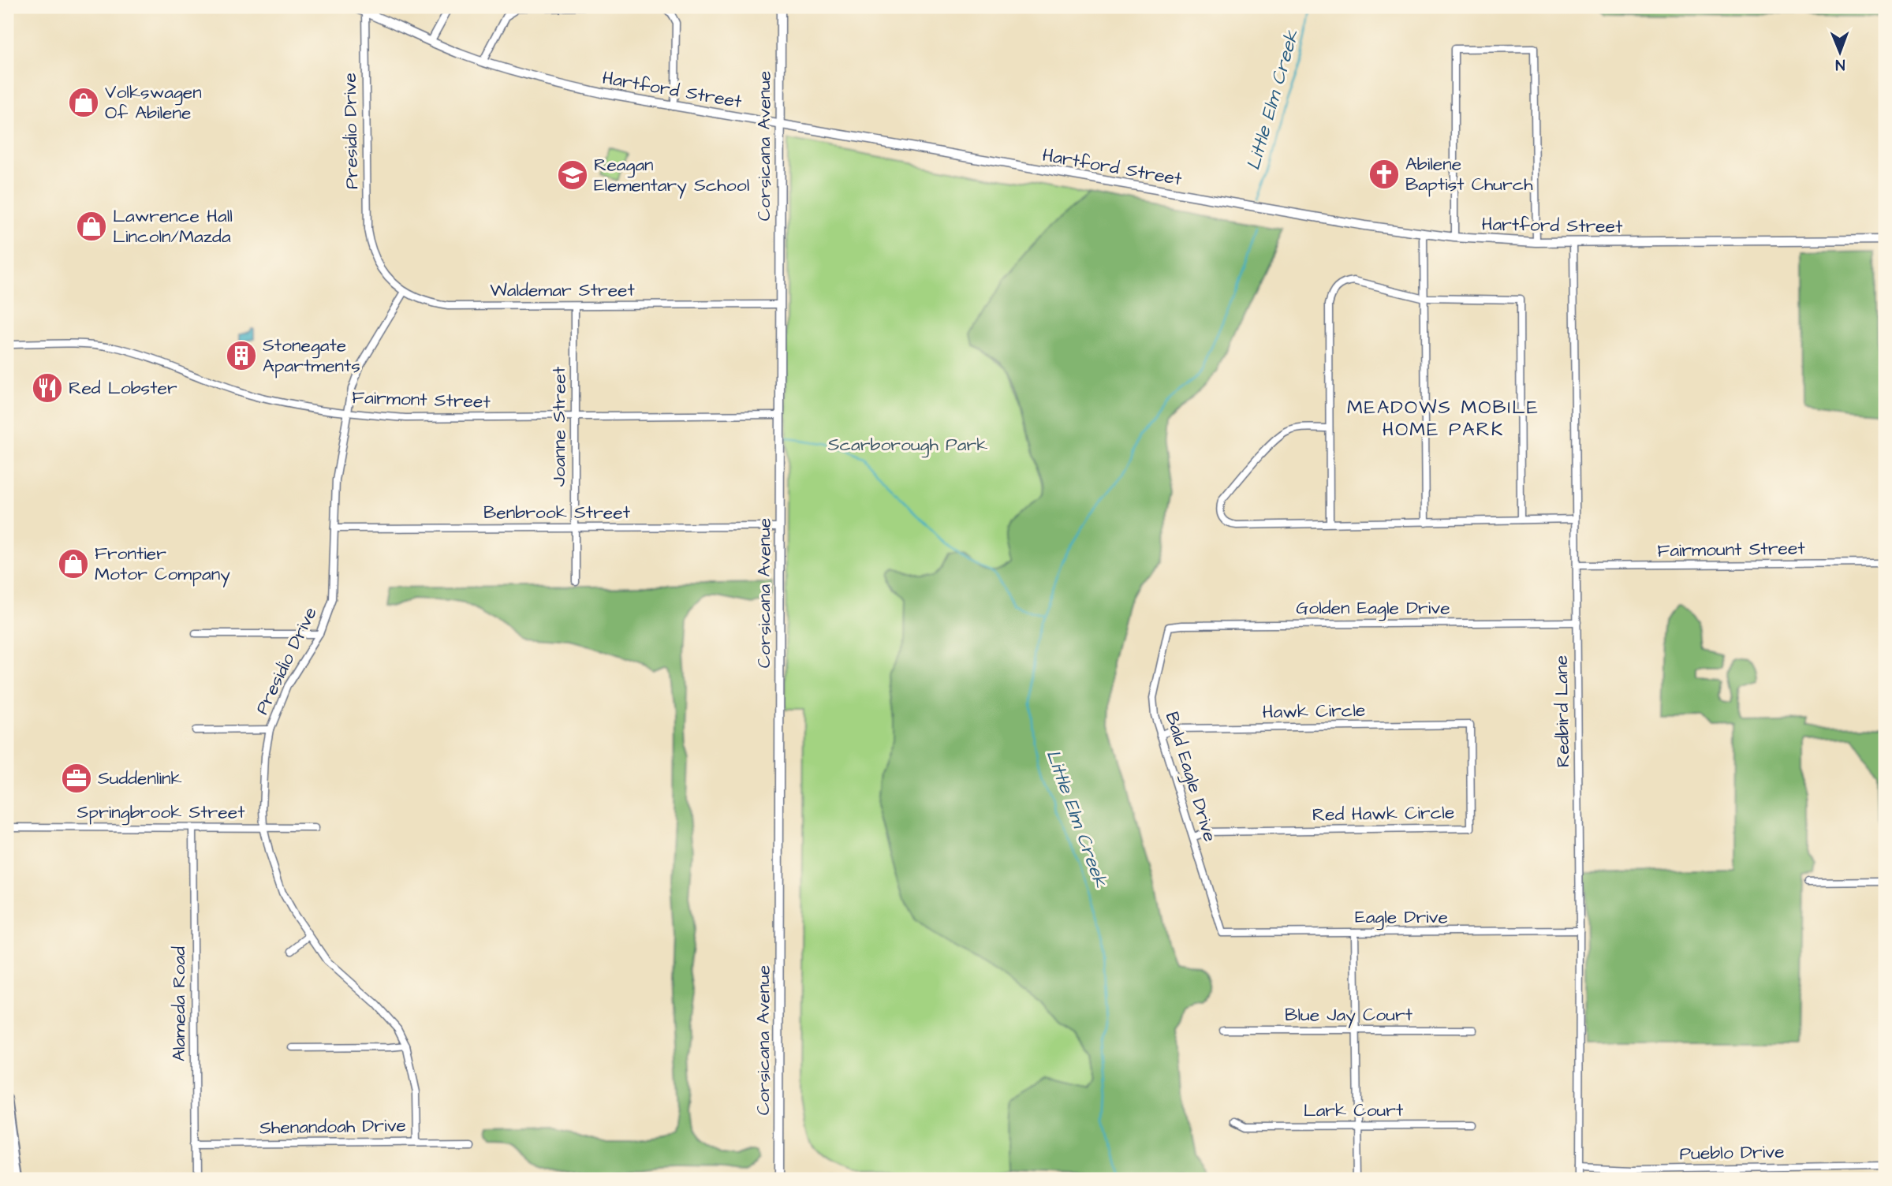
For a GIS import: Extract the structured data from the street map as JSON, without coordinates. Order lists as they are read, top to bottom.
{
  "streets": {
    "street": [
      "Hartford Street",
      "Presidio Drive",
      "Corsicana Avenue",
      "Waldemar Street",
      "Fairmont Street",
      "Joanne Street",
      "Benbrook Street",
      "Fairmount Street",
      "Golden Eagle Drive",
      "Hawk Circle",
      "Redbird Lane",
      "Bald Eagle Drive",
      "Springbrook Street",
      "Red Hawk Circle",
      "Eagle Drive",
      "Alameda Road",
      "Blue Jay Court",
      "Lark Court",
      "Shenandoah Drive",
      "Pueblo Drive"
    ]
  },
  "crossings": [
    ["Hartford Street", "Presidio Drive"],
    ["Hartford Street", "Corsicana Avenue"],
    ["Hartford Street", "Redbird Lane"],
    ["Presidio Drive", "Waldemar Street"],
    ["Presidio Drive", "Fairmont Street"],
    ["Presidio Drive", "Benbrook Street"],
    ["Presidio Drive", "Springbrook Street"],
    ["Presidio Drive", "Shenandoah Drive"],
    ["Corsicana Avenue", "Waldemar Street"],
    ["Corsicana Avenue", "Fairmont Street"],
    ["Corsicana Avenue", "Benbrook Street"],
    ["Waldemar Street", "Joanne Street"],
    ["Fairmont Street", "Joanne Street"],
    ["Joanne Street", "Benbrook Street"],
    ["Fairmount Street", "Redbird Lane"],
    ["Golden Eagle Drive", "Redbird Lane"],
    ["Golden Eagle Drive", "Bald Eagle Drive"],
    ["Hawk Circle", "Bald Eagle Drive"],
    ["Hawk Circle", "Red Hawk Circle"],
    ["Redbird Lane", "Eagle Drive"],
    ["Redbird Lane", "Pueblo Drive"],
    ["Bald Eagle Drive", "Red Hawk Circle"],
    ["Bald Eagle Drive", "Eagle Drive"],
    ["Springbrook Street", "Alameda Road"],
    ["Alameda Road", "Shenandoah Drive"]
  ],
  "districts": ["MEADOWS MOBILE HOME PARK"],
  "water": ["Little Elm Creek"],
  "parks": ["Scarborough Park"],
  "places": {
    "shop": ["Volkswagen Of Abilene", "Lawrence Hall Lincoln/Mazda", "Frontier Motor Company"],
    "church": ["Abilene Baptist Church"],
    "school or university": ["Reagan Elementary School"],
    "building": ["Stonegate Apartments"],
    "restaurant": ["Red Lobster"],
    "office": ["Suddenlink"]
  },
  "north": "bottom"
}
